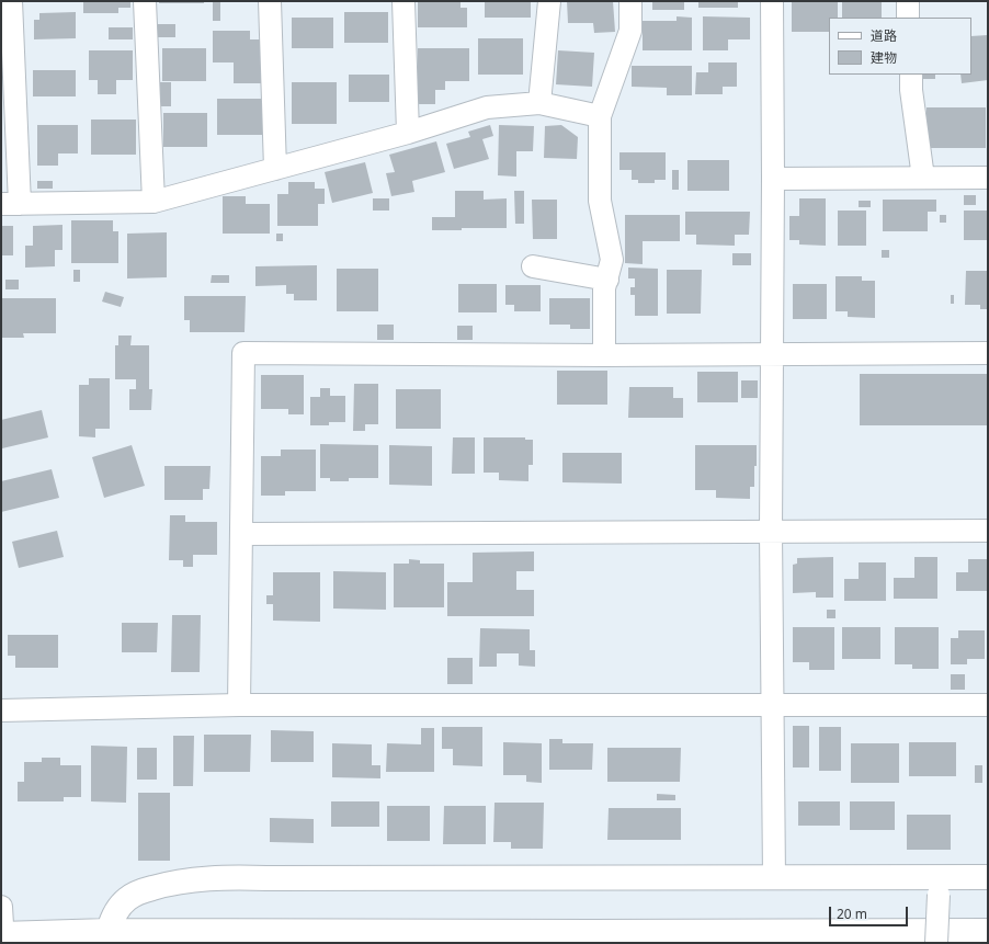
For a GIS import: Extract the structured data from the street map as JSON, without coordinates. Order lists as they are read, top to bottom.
{
  "legend": ["道路", "建物"],
  "scale_bar": "20 m"
}
